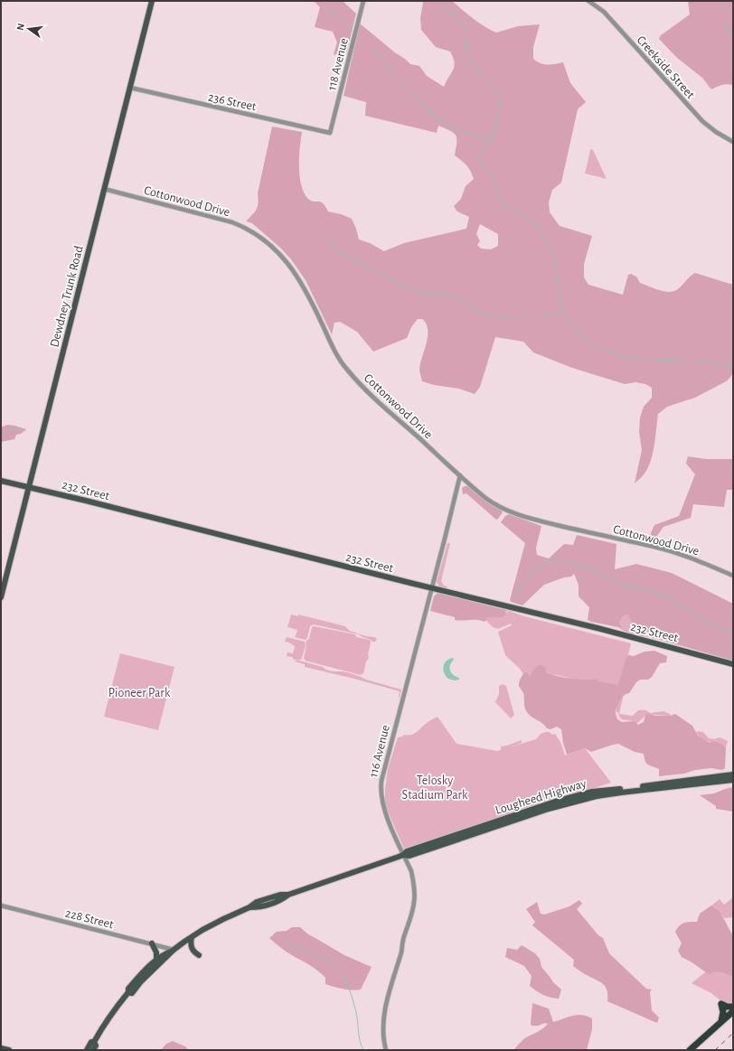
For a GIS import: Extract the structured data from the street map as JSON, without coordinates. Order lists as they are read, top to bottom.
{
  "streets": {
    "main road": ["Dewdney Trunk Road", "232 Street", "Lougheed Highway"],
    "street": [
      "118 Avenue",
      "Creekside Street",
      "236 Street",
      "Cottonwood Drive",
      "116 Avenue",
      "228 Street"
    ]
  },
  "crossings": [
    ["118 Avenue", "236 Street"],
    ["236 Street", "Dewdney Trunk Road"],
    ["Cottonwood Drive", "Dewdney Trunk Road"],
    ["Cottonwood Drive", "116 Avenue"],
    ["Dewdney Trunk Road", "232 Street"],
    ["232 Street", "116 Avenue"],
    ["116 Avenue", "Lougheed Highway"],
    ["Lougheed Highway", "228 Street"]
  ],
  "parks": ["Pioneer Park", "Telosky Stadium Park"],
  "north": "left"
}
